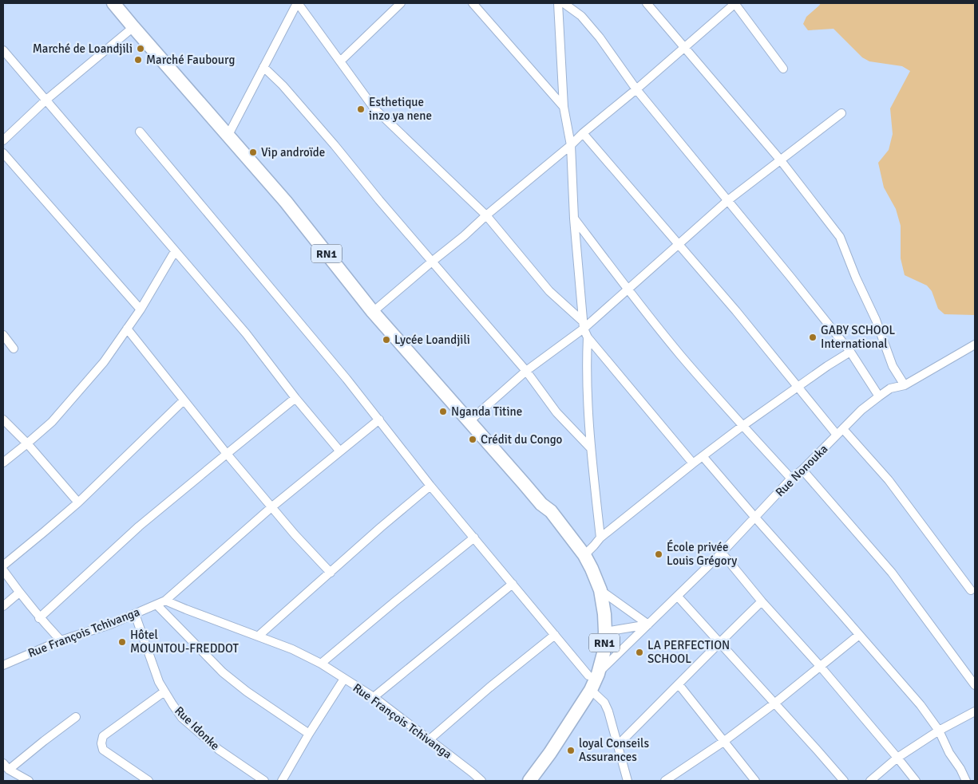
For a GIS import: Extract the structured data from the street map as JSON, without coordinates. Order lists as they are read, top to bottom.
{
  "streets": {
    "highway": ["RN1"],
    "street": ["Rue Nonouka", "Rue François Tchivanga", "Rue Idonke"]
  },
  "crossings": [
    ["RN1", "Rue Nonouka"],
    ["Rue François Tchivanga", "Rue Idonke"]
  ],
  "places": [
    "Marché de Loandjili",
    "Marché Faubourg",
    "Esthetique inzo ya nene",
    "Vip androïde",
    "GABY SCHOOL International",
    "Lycée Loandjili",
    "Nganda Titine",
    "Crédit du Congo",
    "École privée Louis Grégory",
    "Hôtel MOUNTOU-FREDDOT",
    "LA PERFECTION SCHOOL",
    "loyal Conseils Assurances"
  ]
}
